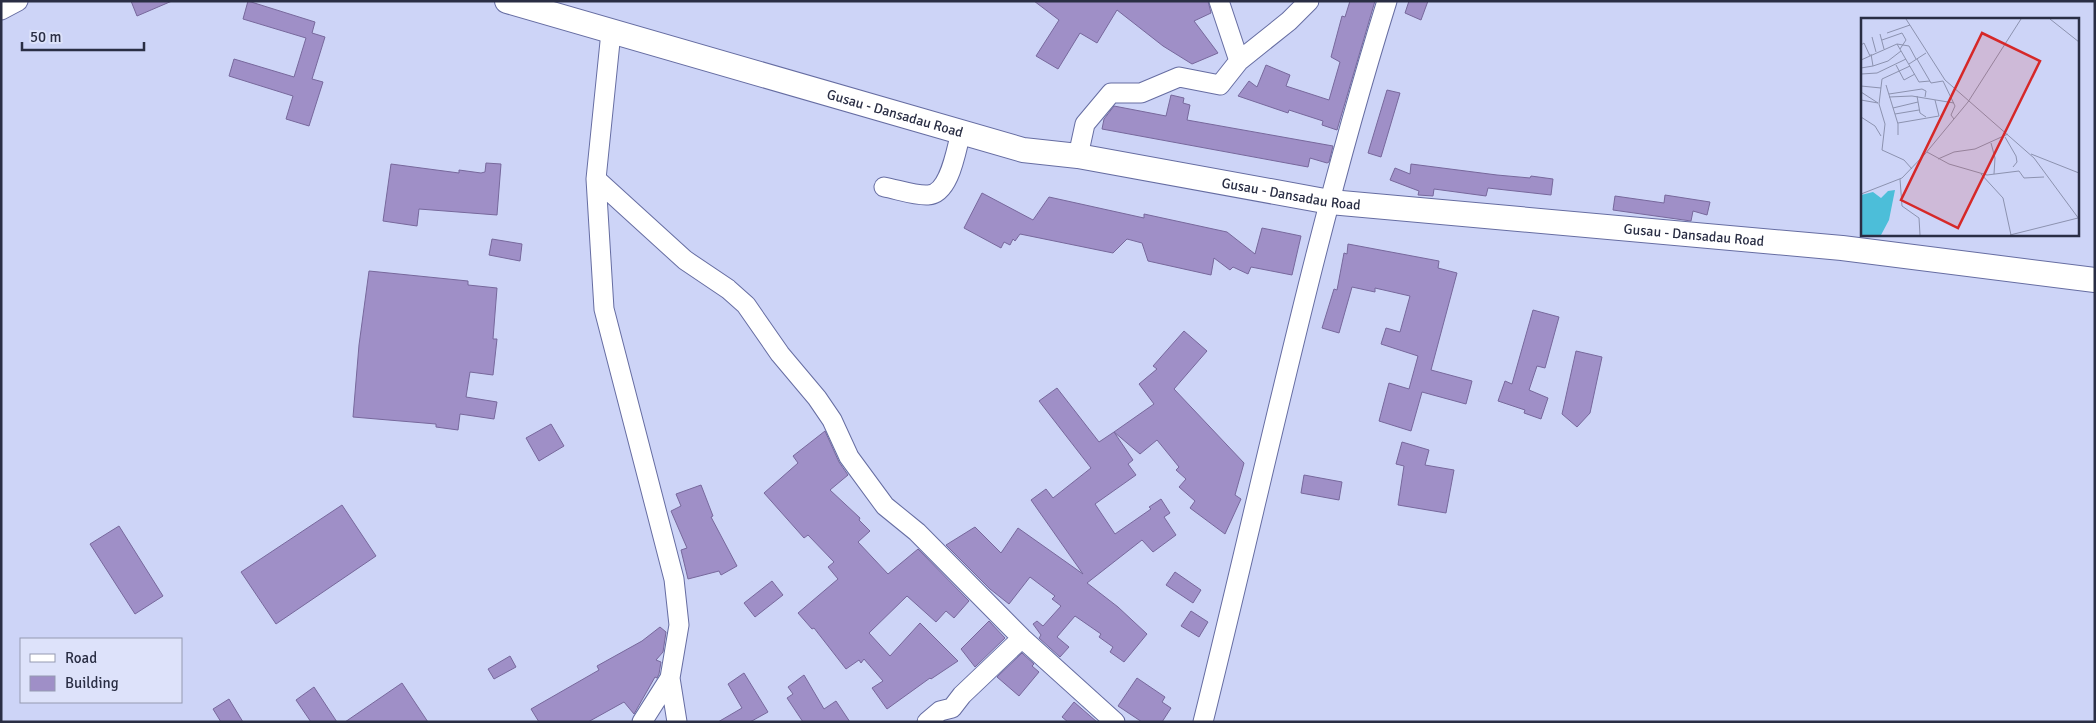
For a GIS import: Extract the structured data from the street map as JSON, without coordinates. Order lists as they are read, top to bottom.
{
  "streets": {
    "main road": ["Gusau - Dansadau Road"]
  },
  "legend": ["Road", "Building"],
  "scale_bar": "50 m"
}
